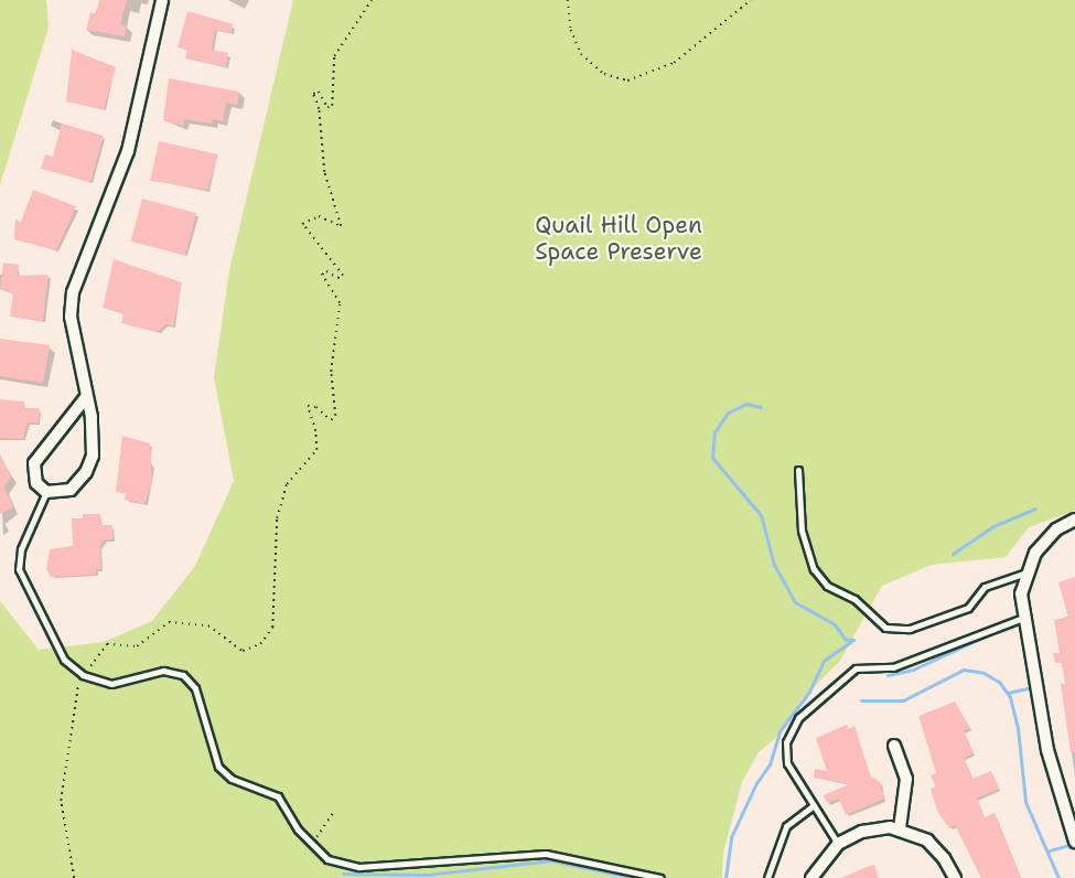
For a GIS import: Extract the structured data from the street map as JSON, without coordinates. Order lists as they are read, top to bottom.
{
  "parks": ["Quail Hill Open Space Preserve"]
}
